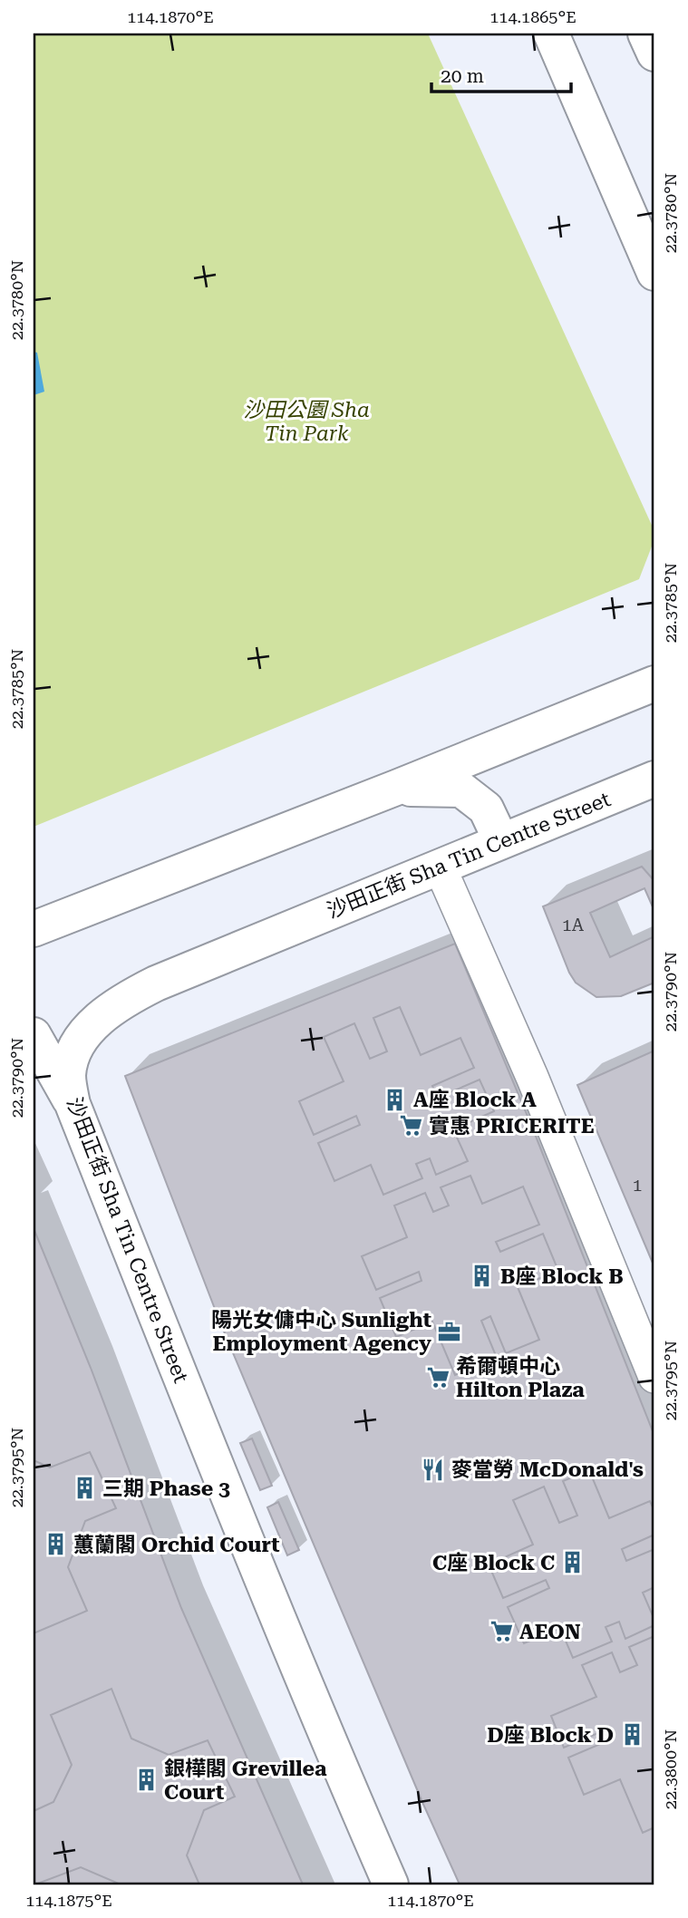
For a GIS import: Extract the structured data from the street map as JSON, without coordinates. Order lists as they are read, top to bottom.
{
  "streets": {
    "main road": ["沙田正街 Sha Tin Centre Street"]
  },
  "parks": ["沙田公園 Sha Tin Park"],
  "places": {
    "building": [
      "A座 Block A",
      "B座 Block B",
      "三期 Phase 3",
      "蕙蘭閣 Orchid Court",
      "C座 Block C",
      "D座 Block D",
      "銀樺閣 Grevillea Court"
    ],
    "supermarket": ["實惠 PRICERITE", "希爾頓中心 Hilton Plaza", "AEON"],
    "office": ["陽光女傭中心 Sunlight Employment Agency"],
    "restaurant": ["麥當勞 McDonald's"]
  },
  "house_numbers": ["1A", "1"],
  "scale_bar": "20 m",
  "coordinates": [
    "114.1870°E",
    "114.1865°E",
    "22.3780°N",
    "22.3785°N",
    "22.3790°N",
    "22.3795°N",
    "22.3800°N",
    "114.1875°E"
  ]
}
